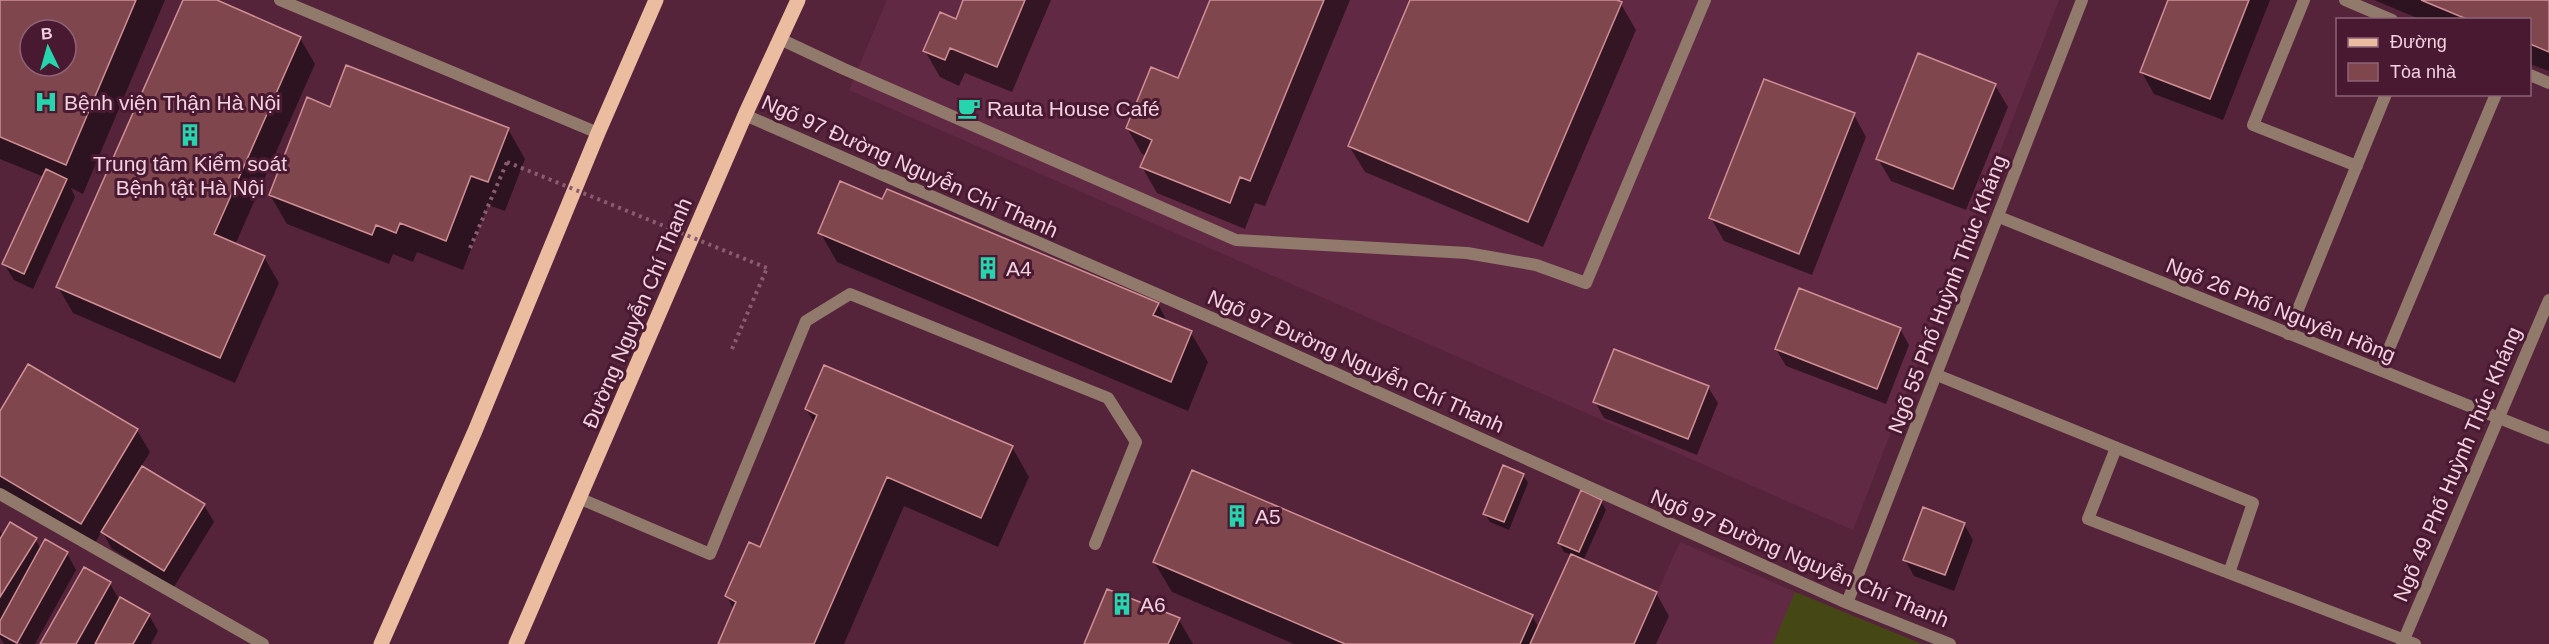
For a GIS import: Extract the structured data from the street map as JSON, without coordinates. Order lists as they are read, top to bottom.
{
  "streets": {
    "main road": ["Đường Nguyễn Chí Thanh"],
    "street": [
      "Ngõ 97 Đường Nguyễn Chí Thanh",
      "Ngõ 55 Phố Huỳnh Thúc Kháng",
      "Ngõ 26 Phố Nguyên Hồng",
      "Ngõ 49 Phố Huỳnh Thúc Kháng"
    ]
  },
  "crossings": [
    ["Ngõ 97 Đường Nguyễn Chí Thanh", "Ngõ 55 Phố Huỳnh Thúc Kháng"],
    ["Ngõ 97 Đường Nguyễn Chí Thanh", "Đường Nguyễn Chí Thanh"],
    ["Ngõ 55 Phố Huỳnh Thúc Kháng", "Ngõ 26 Phố Nguyên Hồng"],
    ["Ngõ 26 Phố Nguyên Hồng", "Ngõ 49 Phố Huỳnh Thúc Kháng"]
  ],
  "places": {
    "hospital": ["Bệnh viện Thận Hà Nội"],
    "cafe": ["Rauta House Café"],
    "building": [
      "Trung tâm Kiểm soát Bệnh tật Hà Nội",
      "A4",
      "A5",
      "A6"
    ]
  },
  "legend": ["Đường", "Tòa nhà"],
  "north": "top"
}
